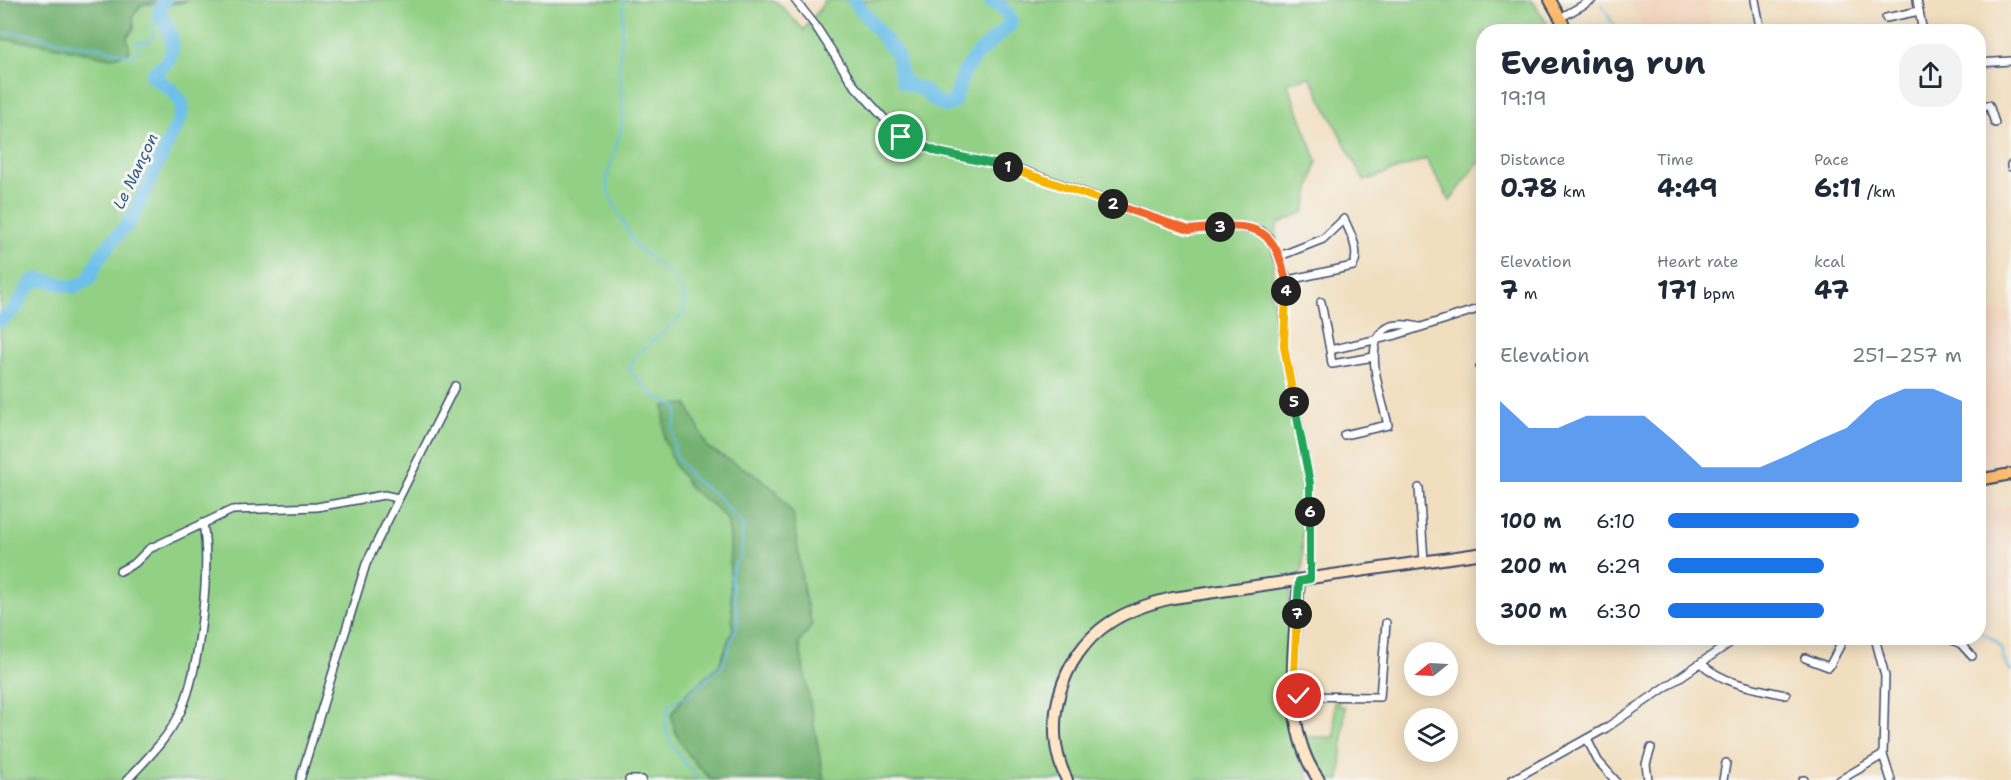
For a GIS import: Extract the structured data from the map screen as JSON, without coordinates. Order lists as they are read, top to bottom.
{
  "water": ["Le Nançon"],
  "north": "left",
  "page": {
    "heading": ["Evening run", "19:19"],
    "stats": [
      ["Distance", "0.78 km"],
      ["Time", "4:49"],
      ["Pace", "6:11 /km"],
      ["Elevation", "7 m"],
      ["Heart rate", "171 bpm"],
      ["kcal", "47"]
    ],
    "pins": [
      "1",
      "2",
      "3",
      "4",
      "5",
      "6",
      "7"
    ],
    "chart": ["Elevation", "251–257 m"],
    "list": [
      {
        "name": "100 m",
        "note": "6:10"
      },
      {
        "name": "200 m",
        "note": "6:29"
      },
      {
        "name": "300 m",
        "note": "6:30"
      }
    ]
  }
}
